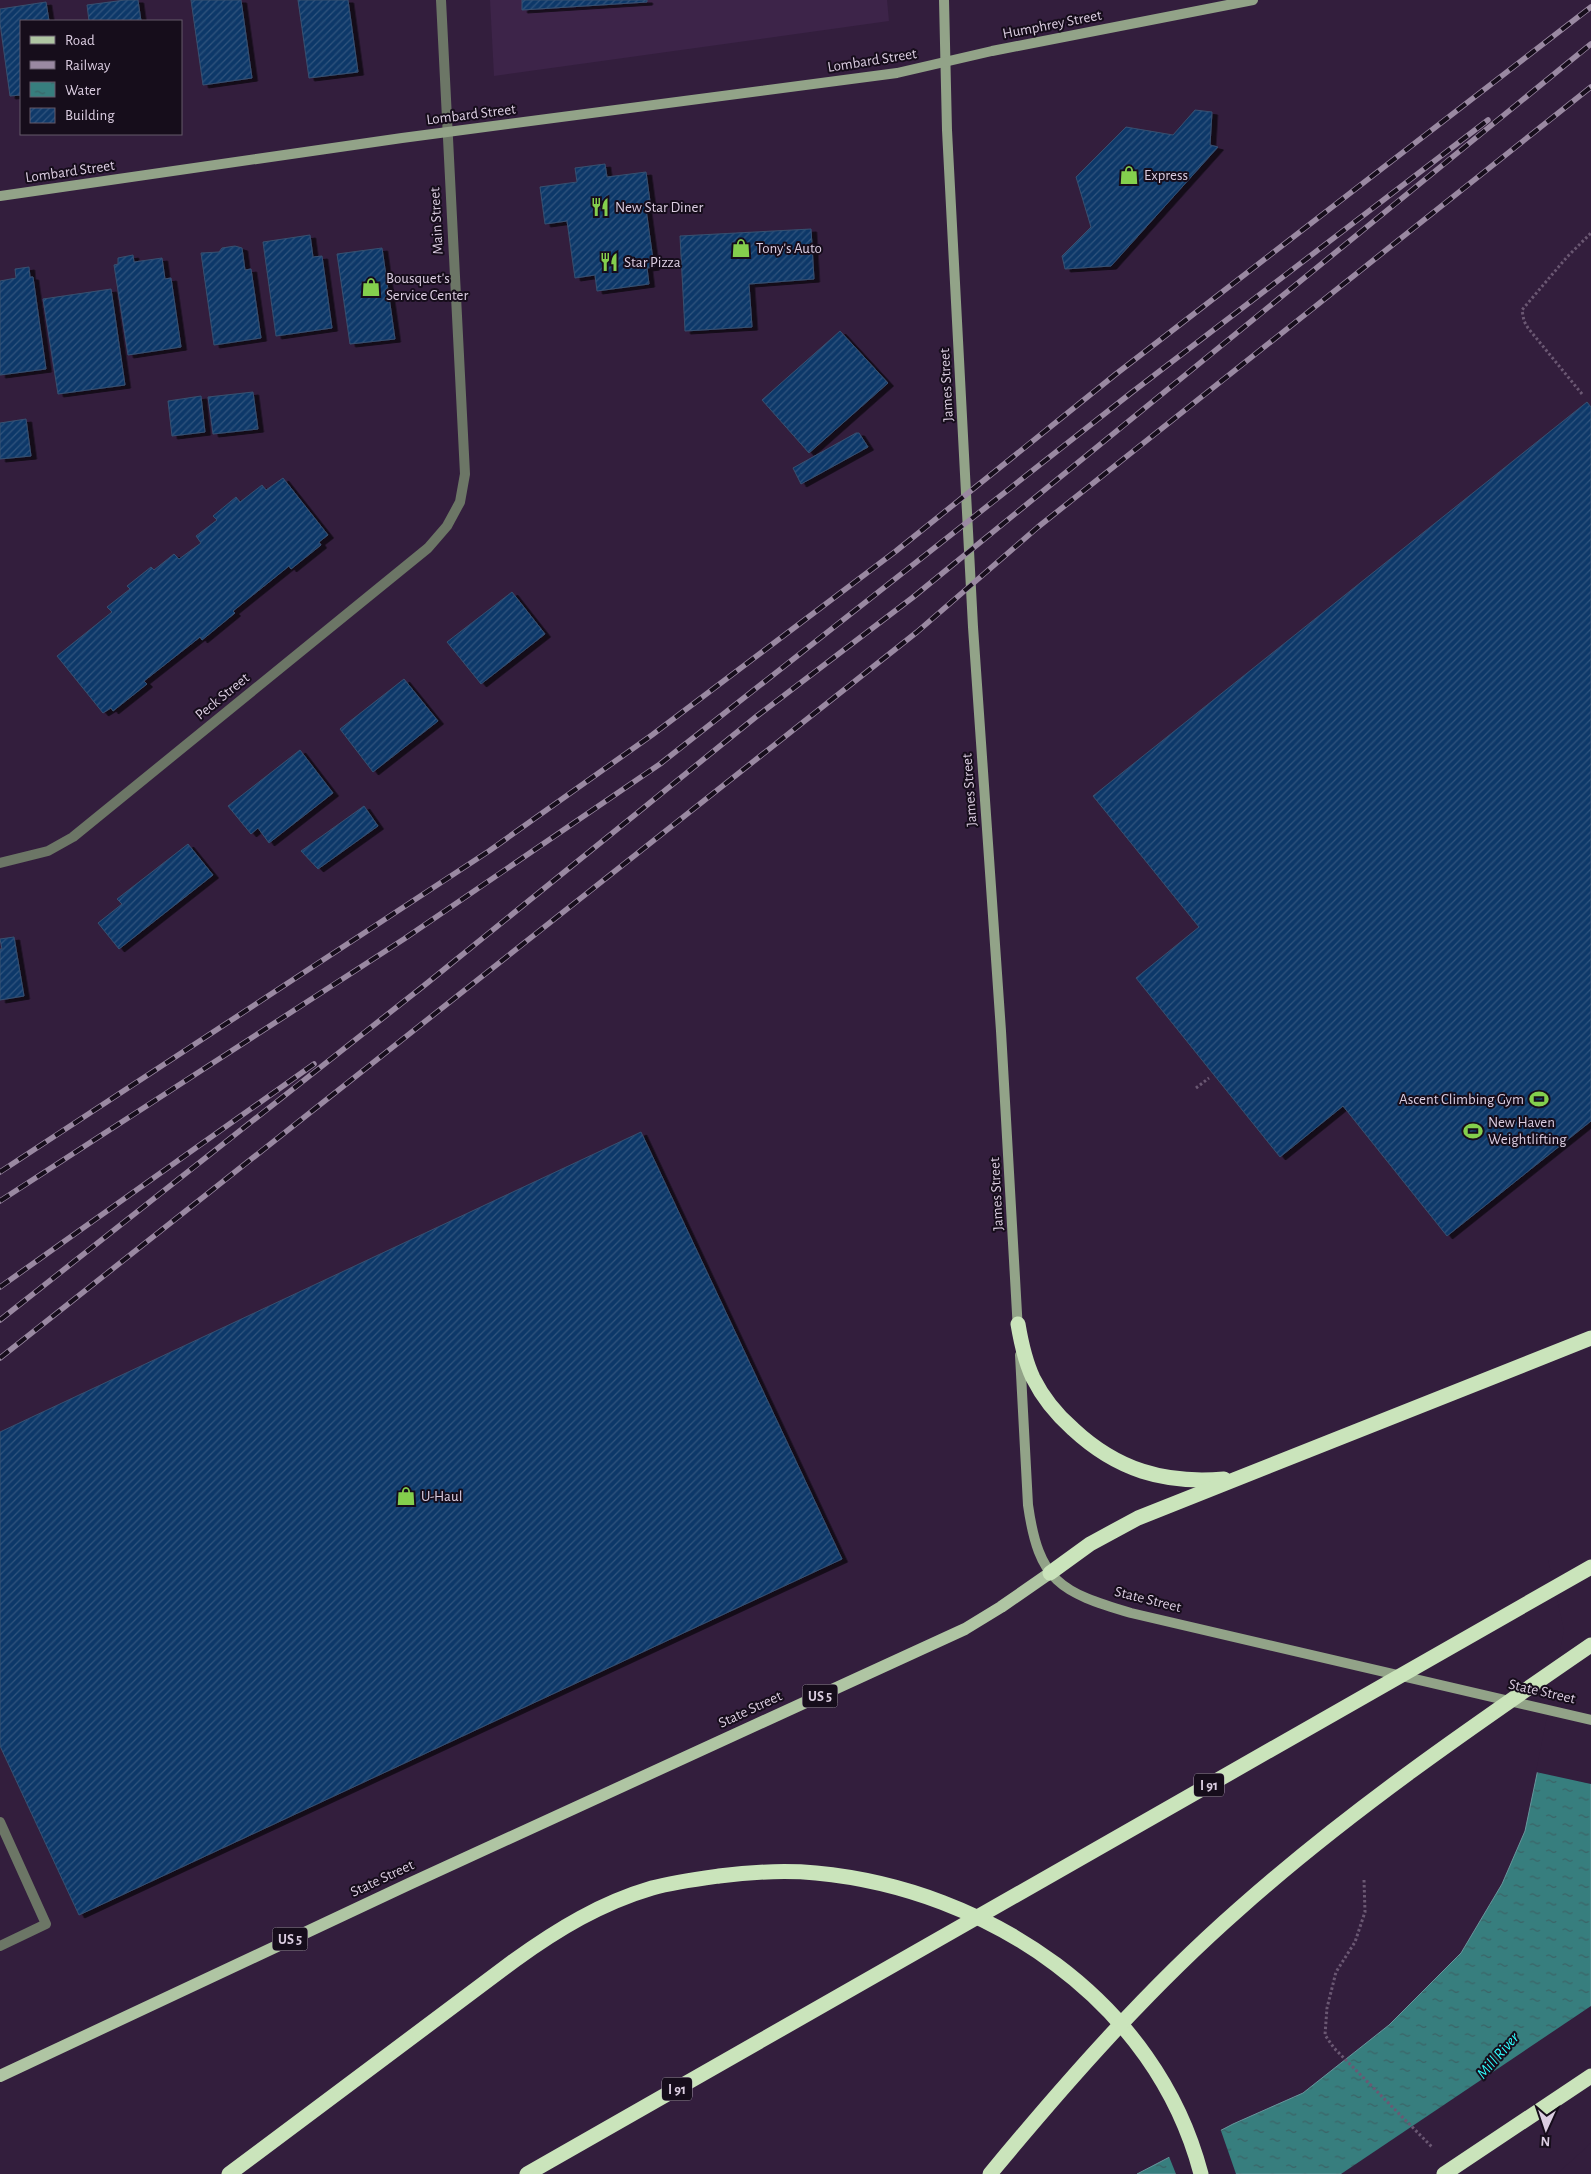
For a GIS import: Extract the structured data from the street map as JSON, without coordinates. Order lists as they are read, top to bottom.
{
  "streets": {
    "highway": ["I 91"],
    "main road": ["State Street", "US 5"],
    "street": [
      "Humphrey Street",
      "Lombard Street",
      "Main Street",
      "James Street",
      "Peck Street"
    ]
  },
  "crossings": [
    ["Humphrey Street", "Lombard Street"],
    ["Humphrey Street", "James Street"],
    ["Lombard Street", "Main Street"],
    ["Lombard Street", "James Street"],
    ["Main Street", "Peck Street"],
    ["James Street", "State Street"]
  ],
  "water": ["Mill River"],
  "places": {
    "shop": [
      "Express",
      "Tony's Auto",
      "Bousquet's Service Center",
      "U-Haul"
    ],
    "restaurant": ["New Star Diner", "Star Pizza"],
    "sports": ["Ascent Climbing Gym", "New Haven Weightlifting"]
  },
  "legend": [
    "Road",
    "Railway",
    "Water",
    "Building"
  ],
  "north": "bottom"
}
